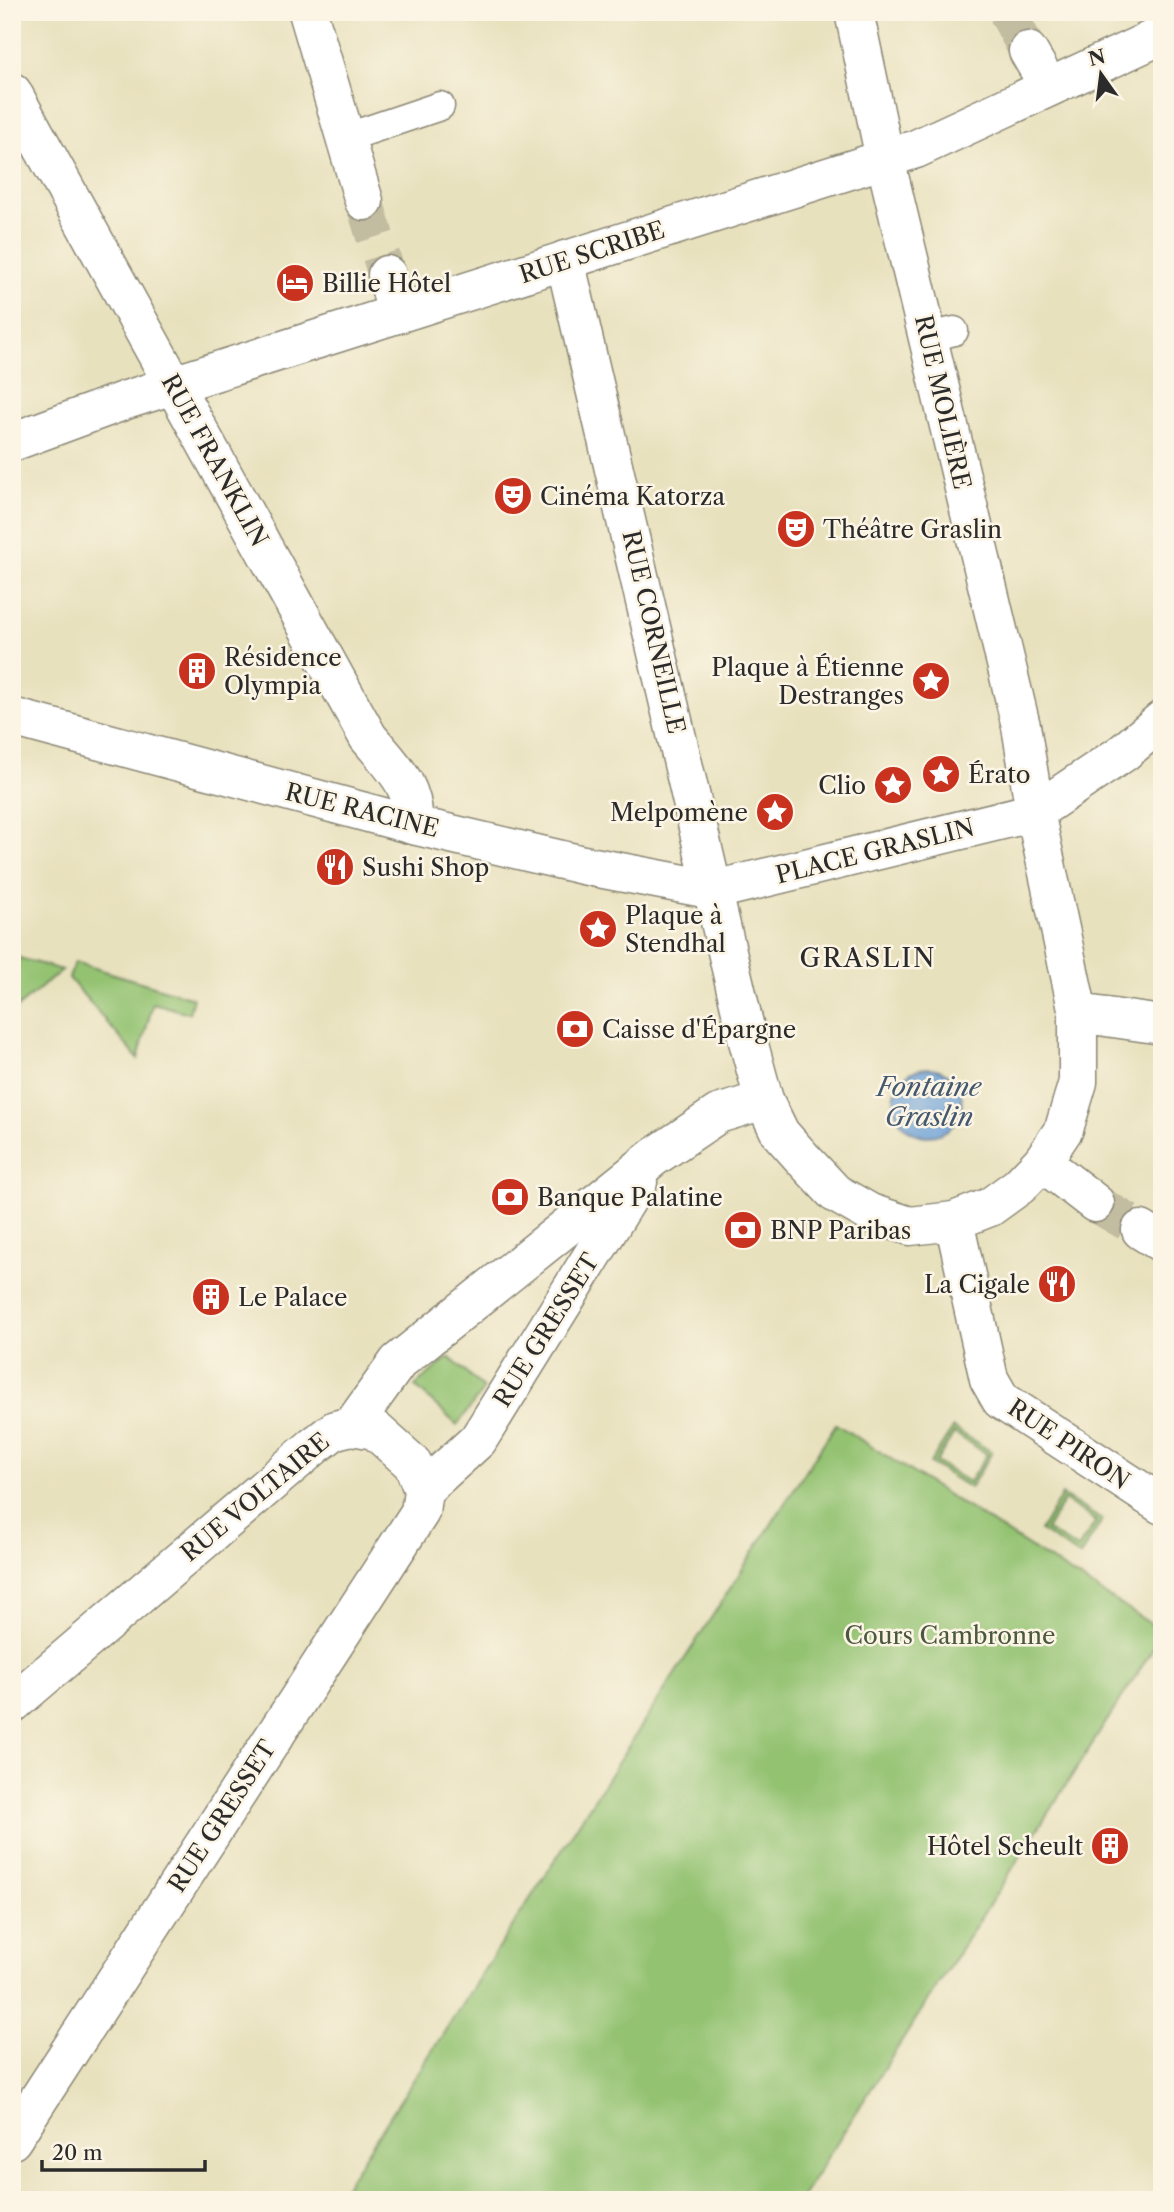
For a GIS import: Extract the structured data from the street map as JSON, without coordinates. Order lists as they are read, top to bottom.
{
  "streets": {
    "street": [
      "RUE SCRIBE",
      "RUE MOLIÈRE",
      "RUE FRANKLIN",
      "RUE CORNEILLE",
      "RUE RACINE",
      "PLACE GRASLIN",
      "RUE GRESSET",
      "RUE PIRON",
      "RUE VOLTAIRE"
    ]
  },
  "crossings": [
    ["RUE SCRIBE", "RUE MOLIÈRE"],
    ["RUE SCRIBE", "RUE FRANKLIN"],
    ["RUE SCRIBE", "RUE CORNEILLE"],
    ["RUE MOLIÈRE", "PLACE GRASLIN"],
    ["RUE FRANKLIN", "RUE RACINE"],
    ["RUE CORNEILLE", "RUE RACINE"],
    ["RUE CORNEILLE", "PLACE GRASLIN"],
    ["RUE RACINE", "PLACE GRASLIN"],
    ["RUE GRESSET", "RUE VOLTAIRE"]
  ],
  "districts": ["GRASLIN"],
  "water": ["Fontaine Graslin"],
  "parks": ["Cours Cambronne"],
  "places": {
    "hotel": ["Billie Hôtel"],
    "theatre": ["Cinéma Katorza", "Théâtre Graslin"],
    "building": ["Résidence Olympia", "Le Palace", "Hôtel Scheult"],
    "place": [
      "Plaque à Étienne Destranges",
      "Érato",
      "Clio",
      "Melpomène",
      "Plaque à Stendhal"
    ],
    "restaurant": ["Sushi Shop", "La Cigale"],
    "bank": ["Caisse d'Épargne", "Banque Palatine", "BNP Paribas"]
  },
  "scale_bar": "20 m",
  "north": "top"
}
